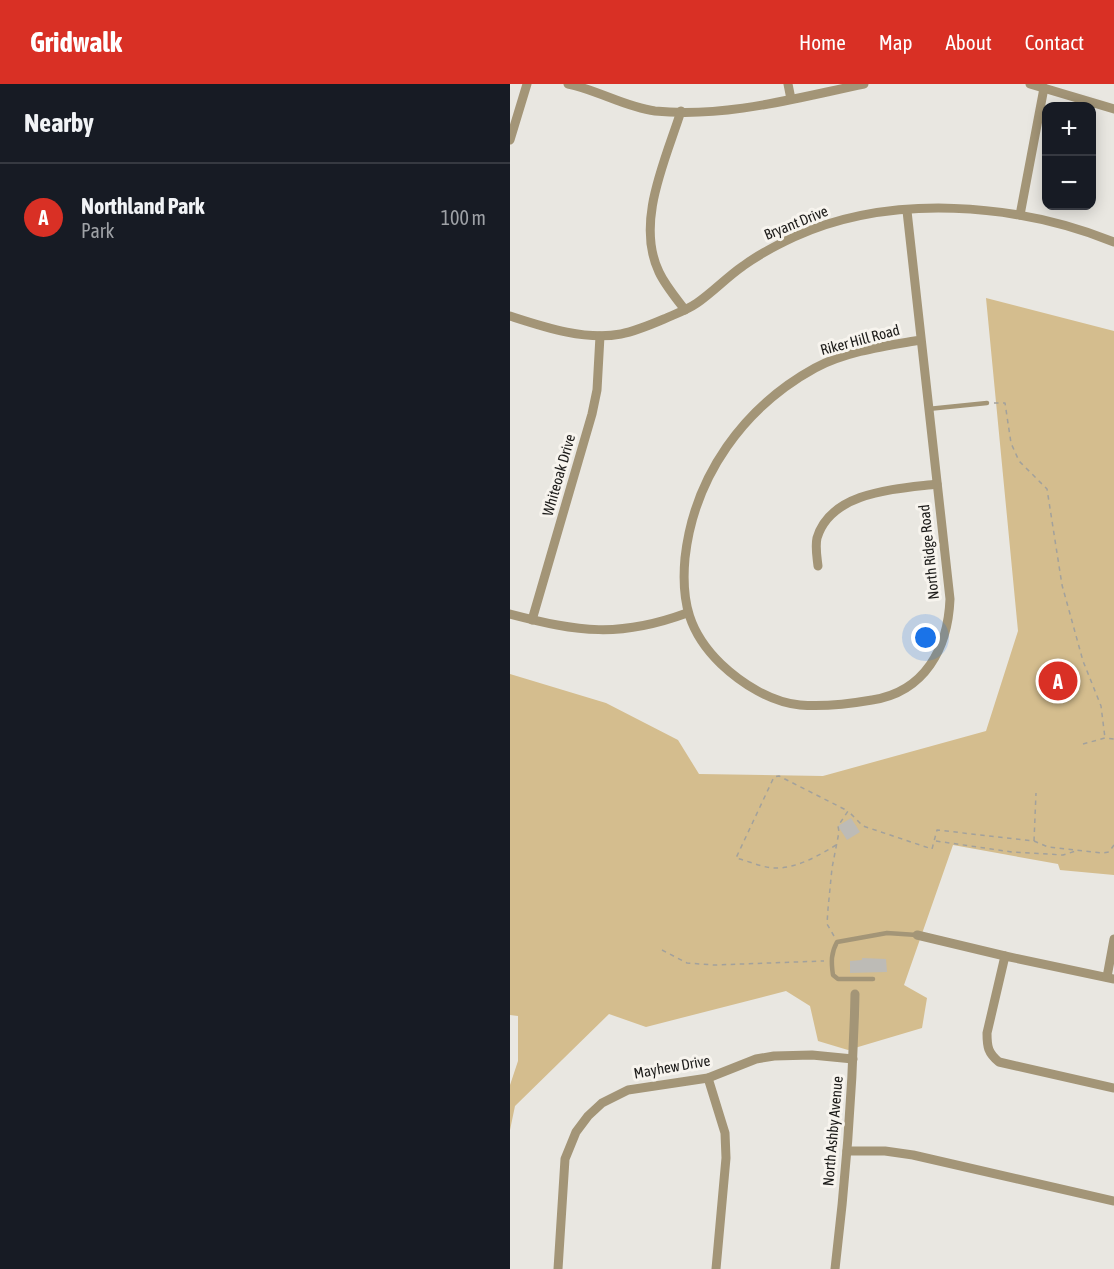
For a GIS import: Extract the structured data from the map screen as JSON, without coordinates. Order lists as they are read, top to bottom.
{
  "streets": {
    "street": [
      "Bryant Drive",
      "Riker Hill Road",
      "Whiteoak Drive",
      "North Ridge Road",
      "Mayhew Drive",
      "North Ashby Avenue"
    ]
  },
  "crossings": [
    ["Bryant Drive", "Whiteoak Drive"],
    ["Bryant Drive", "North Ridge Road"],
    ["Riker Hill Road", "North Ridge Road"],
    ["Mayhew Drive", "North Ashby Avenue"]
  ],
  "page": {
    "header": "Gridwalk",
    "nav": [
      "Home",
      "Map",
      "About",
      "Contact"
    ],
    "heading": "Nearby",
    "map_buttons": ["+", "−"],
    "list": [
      {
        "mark": "A",
        "name": "Northland Park",
        "note": "Park",
        "value": "100 m"
      }
    ],
    "pins": "A"
  }
}
